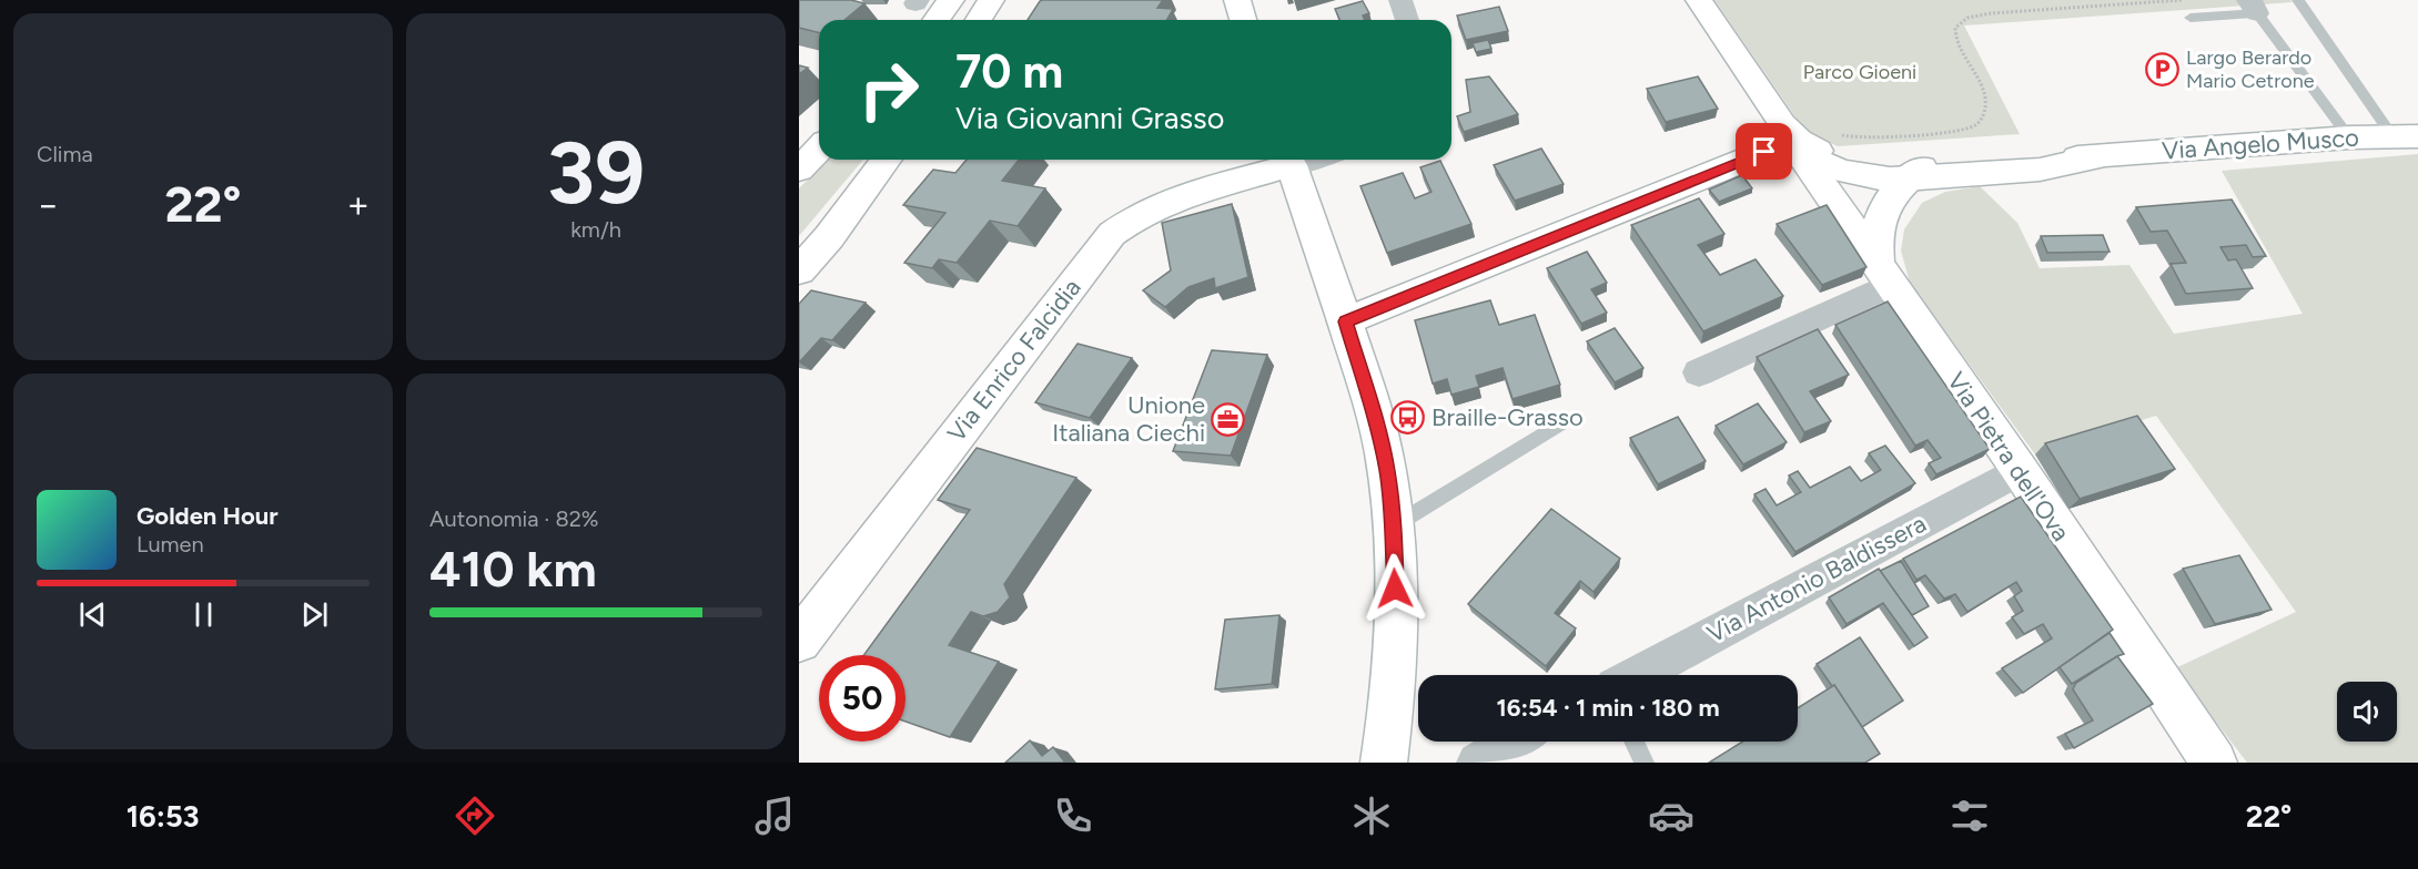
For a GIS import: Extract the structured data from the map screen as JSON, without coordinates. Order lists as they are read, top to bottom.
{
  "streets": {
    "main road": ["Via Angelo Musco", "Via Enrico Falcidia", "Via Pietra dell'Ova"],
    "street": ["Via Antonio Baldissera"]
  },
  "crossings": [
    ["Via Angelo Musco", "Via Pietra dell'Ova"],
    ["Via Pietra dell'Ova", "Via Antonio Baldissera"]
  ],
  "parks": ["Parco Gioeni"],
  "places": {
    "parking": ["Largo Berardo Mario Cetrone"],
    "bus stop": ["Braille-Grasso"],
    "office": ["Unione Italiana Ciechi"]
  },
  "page": {
    "tile": [
      "Clima",
      ["39", "km/h"],
      ["Autonomia · 82%", "410 km"]
    ],
    "turn": ["70 m", "Via Giovanni Grasso"],
    "heat": ["−", "22°", "+"],
    "song": ["Golden Hour", "Lumen"],
    "limit": "50",
    "trip": "16:54 · 1 min · 180 m",
    "tabs": ["16:53", "22°"]
  }
}
